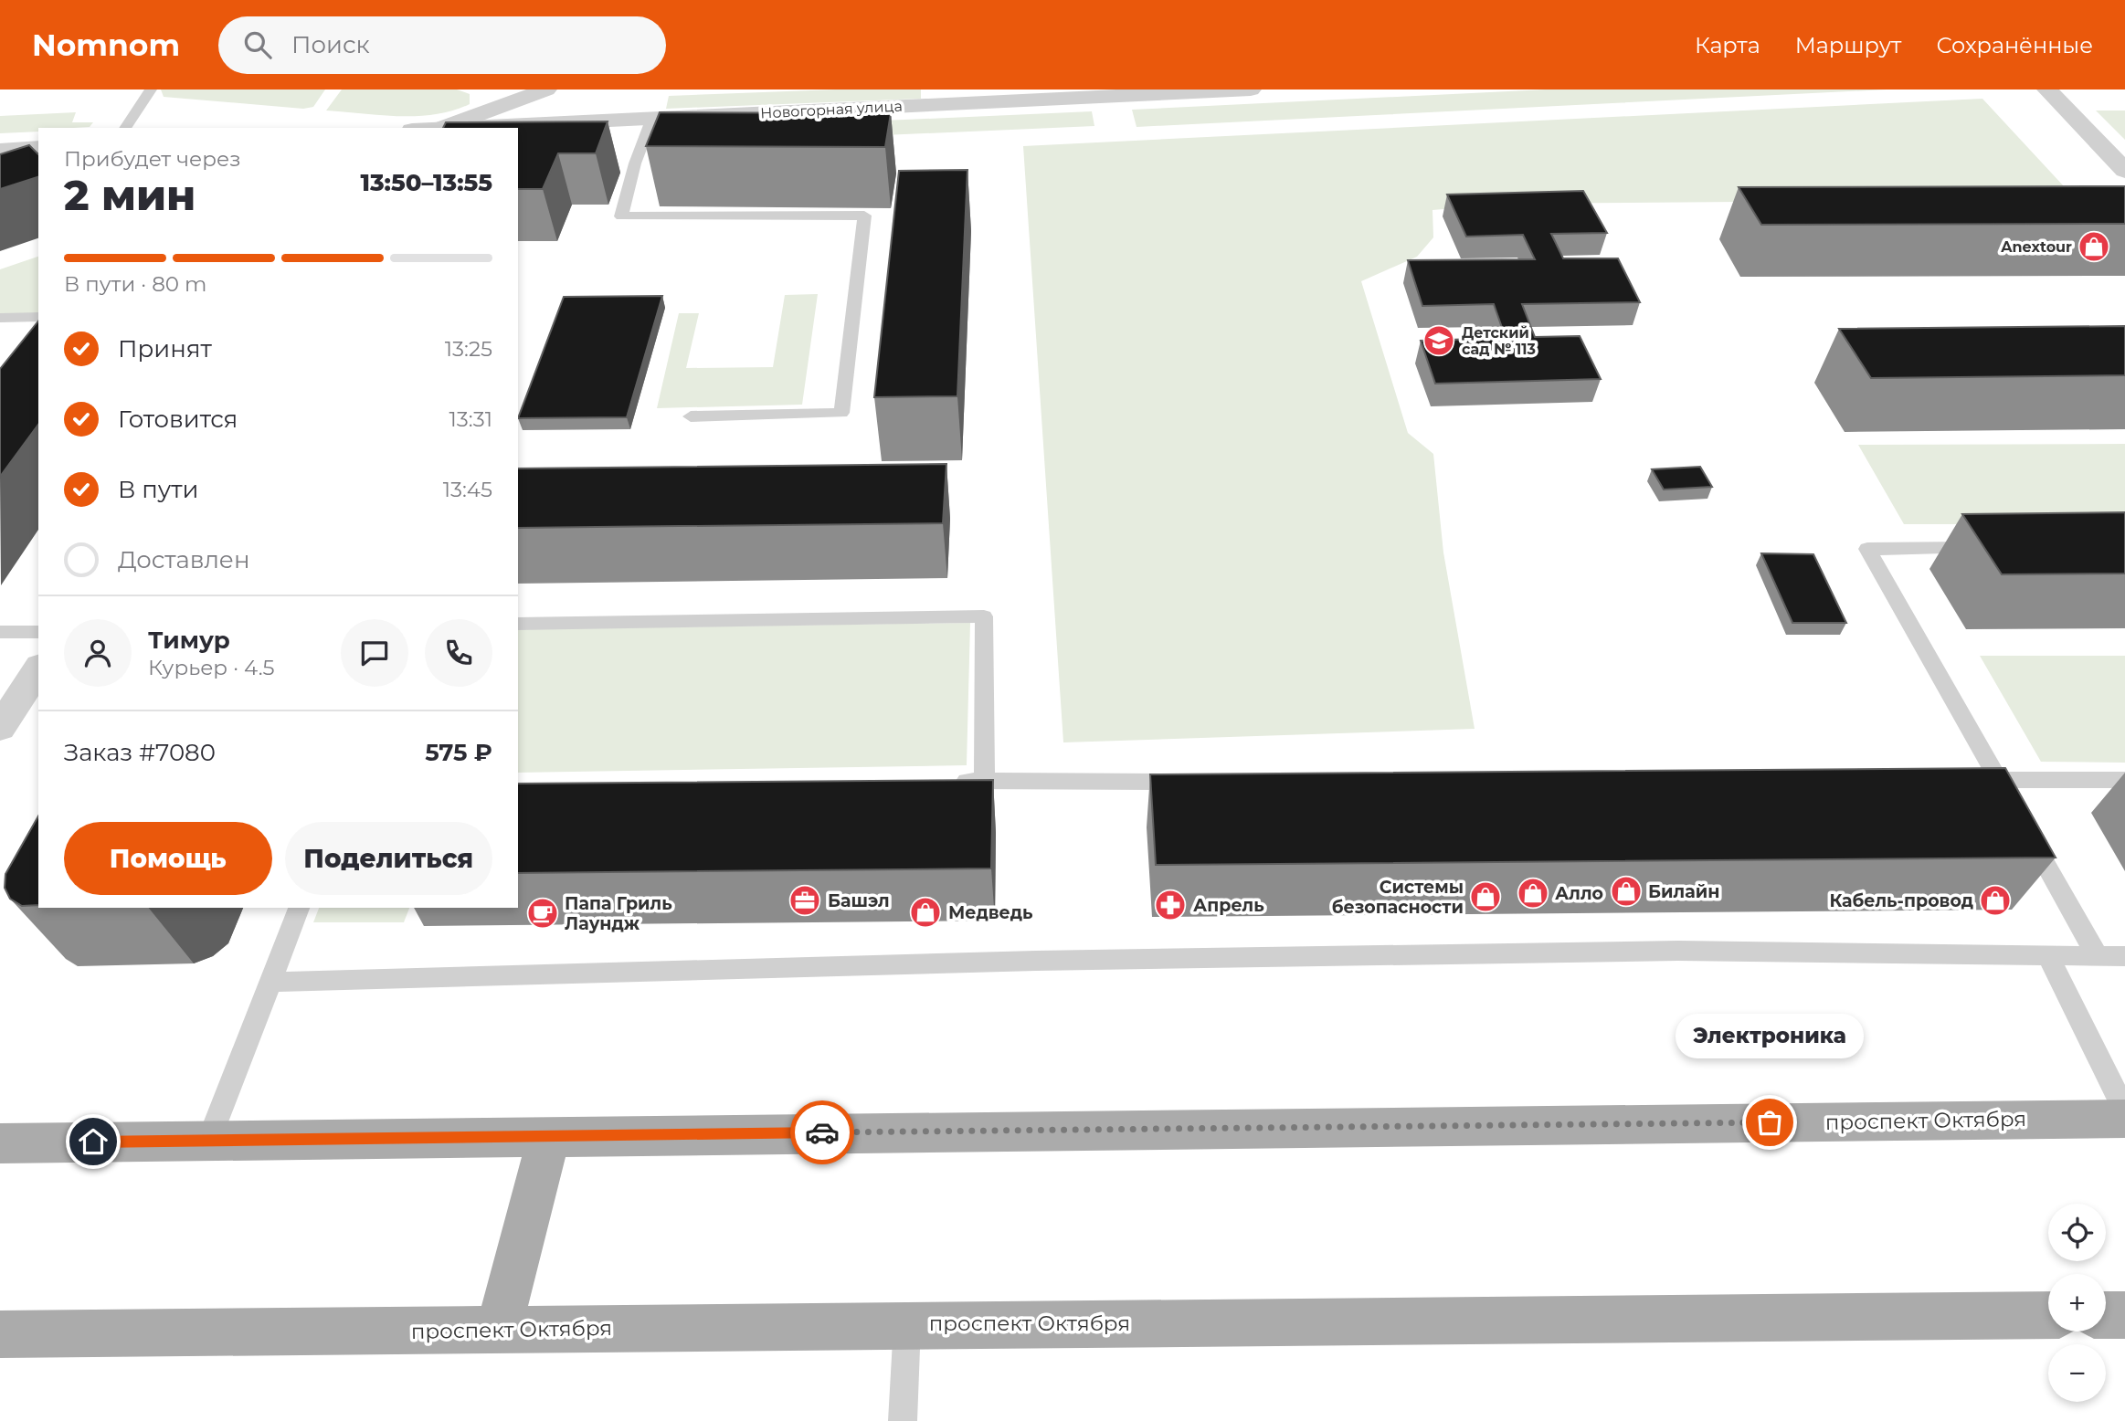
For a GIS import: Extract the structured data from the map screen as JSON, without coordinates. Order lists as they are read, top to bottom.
{
  "streets": {
    "main road": ["проспект Октября"],
    "street": ["Новогорная улица"]
  },
  "places": {
    "shop": [
      "Anextour",
      "Билайн",
      "Алло",
      "Системы безопасности",
      "Кабель-провод",
      "Медведь"
    ],
    "school or university": ["Детский сад № 113"],
    "office": ["Башэл"],
    "pharmacy": ["Апрель"],
    "cafe": ["Папа Гриль Лаундж"],
    "other": ["Электроника"]
  },
  "page": {
    "header": "Nomnom",
    "search": "Поиск",
    "nav": ["Карта", "Маршрут", "Сохранённые"],
    "heading": ["2 мин", "Прибудет через", "13:50–13:55"],
    "panel": [
      "Тимур",
      "Курьер · 4.5",
      "Заказ #7080",
      "575 ₽"
    ],
    "bar": "В пути · 80 m",
    "list": [
      ["Принят", "13:25"],
      ["Готовится", "13:31"],
      ["В пути", "13:45"],
      "Доставлен"
    ],
    "buttons": ["Помощь", "Поделиться"],
    "bubble": "Электроника",
    "map_buttons": ["+", "−"]
  }
}
